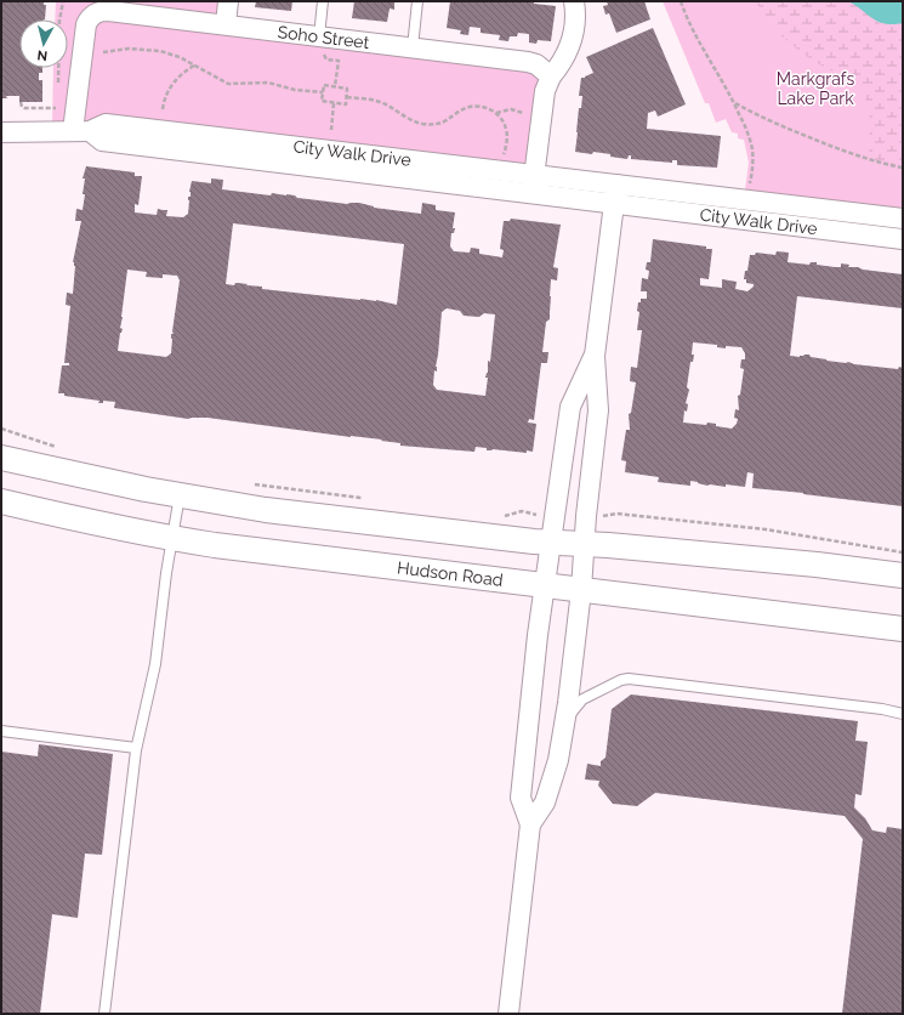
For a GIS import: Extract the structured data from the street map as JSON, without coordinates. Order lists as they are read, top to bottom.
{
  "streets": {
    "street": ["Soho Street", "City Walk Drive", "Hudson Road"]
  },
  "crossings": [
    ["Soho Street", "City Walk Drive"]
  ],
  "parks": ["Markgrafs Lake Park"],
  "north": "bottom"
}
